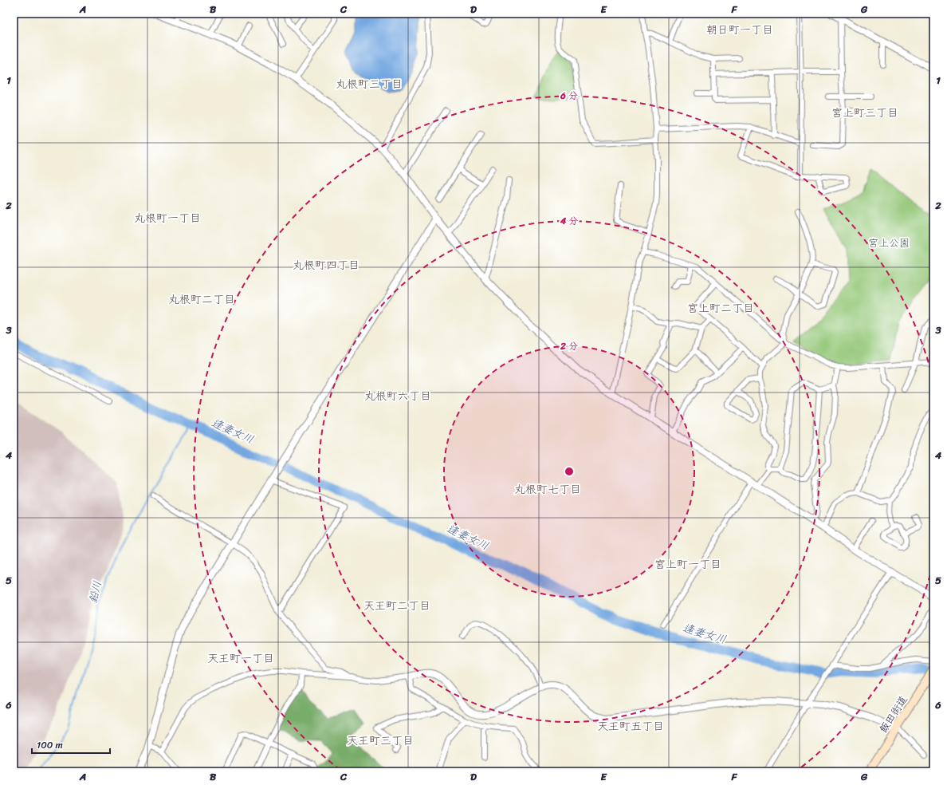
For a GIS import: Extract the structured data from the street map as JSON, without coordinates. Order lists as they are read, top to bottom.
{
  "streets": {
    "main road": ["飯田街道"]
  },
  "districts": [
    "朝日町一丁目",
    "丸根町三丁目",
    "宮上町三丁目",
    "丸根町一丁目",
    "丸根町四丁目",
    "丸根町二丁目",
    "宮上町二丁目",
    "丸根町六丁目",
    "丸根町七丁目",
    "宮上町一丁目",
    "天王町二丁目",
    "天王町一丁目",
    "天王町五丁目",
    "天王町三丁目"
  ],
  "water": ["逢妻女川", "鉛川"],
  "parks": ["宮上公園"],
  "scale_bar": "100 m",
  "grid": {
    "columns": [
      "A",
      "B",
      "C",
      "D",
      "E",
      "F",
      "G"
    ],
    "rows": [
      "1",
      "2",
      "3",
      "4",
      "5",
      "6"
    ]
  },
  "rings": ["6 分", "4 分", "2 分"]
}
